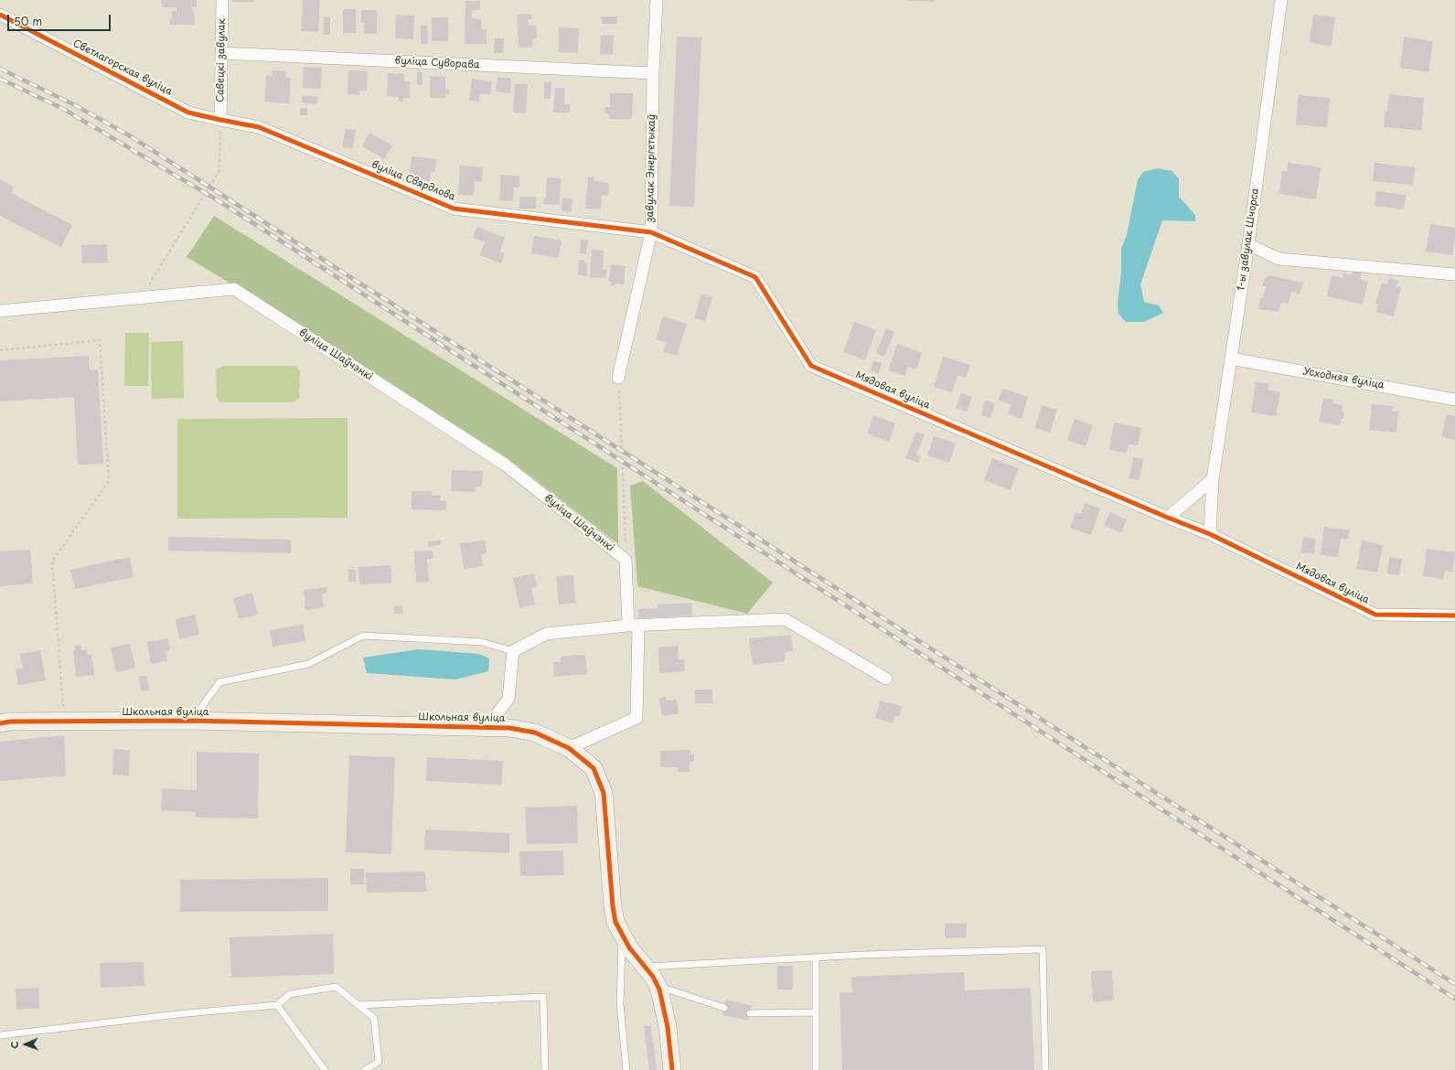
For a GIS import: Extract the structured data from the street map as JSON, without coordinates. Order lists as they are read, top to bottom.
{
  "streets": {
    "street": [
      "Савецкі завулак",
      "вуліца Суворава",
      "Светлагорская вуліца",
      "завулак Энергетыкаў",
      "вуліца Свярдлова",
      "1-ы завулак Шчорса",
      "вуліца Шаўчэнкі",
      "Усходняя вуліца",
      "Мядовая вуліца",
      "Школьная вуліца"
    ]
  },
  "crossings": [
    ["Савецкі завулак", "вуліца Суворава"],
    ["Савецкі завулак", "Светлагорская вуліца"],
    ["Савецкі завулак", "вуліца Свярдлова"],
    ["вуліца Суворава", "завулак Энергетыкаў"],
    ["Светлагорская вуліца", "вуліца Свярдлова"],
    ["завулак Энергетыкаў", "вуліца Свярдлова"],
    ["завулак Энергетыкаў", "Мядовая вуліца"],
    ["вуліца Свярдлова", "Мядовая вуліца"],
    ["1-ы завулак Шчорса", "Усходняя вуліца"],
    ["1-ы завулак Шчорса", "Мядовая вуліца"]
  ],
  "scale_bar": "50 m",
  "north": "left"
}
